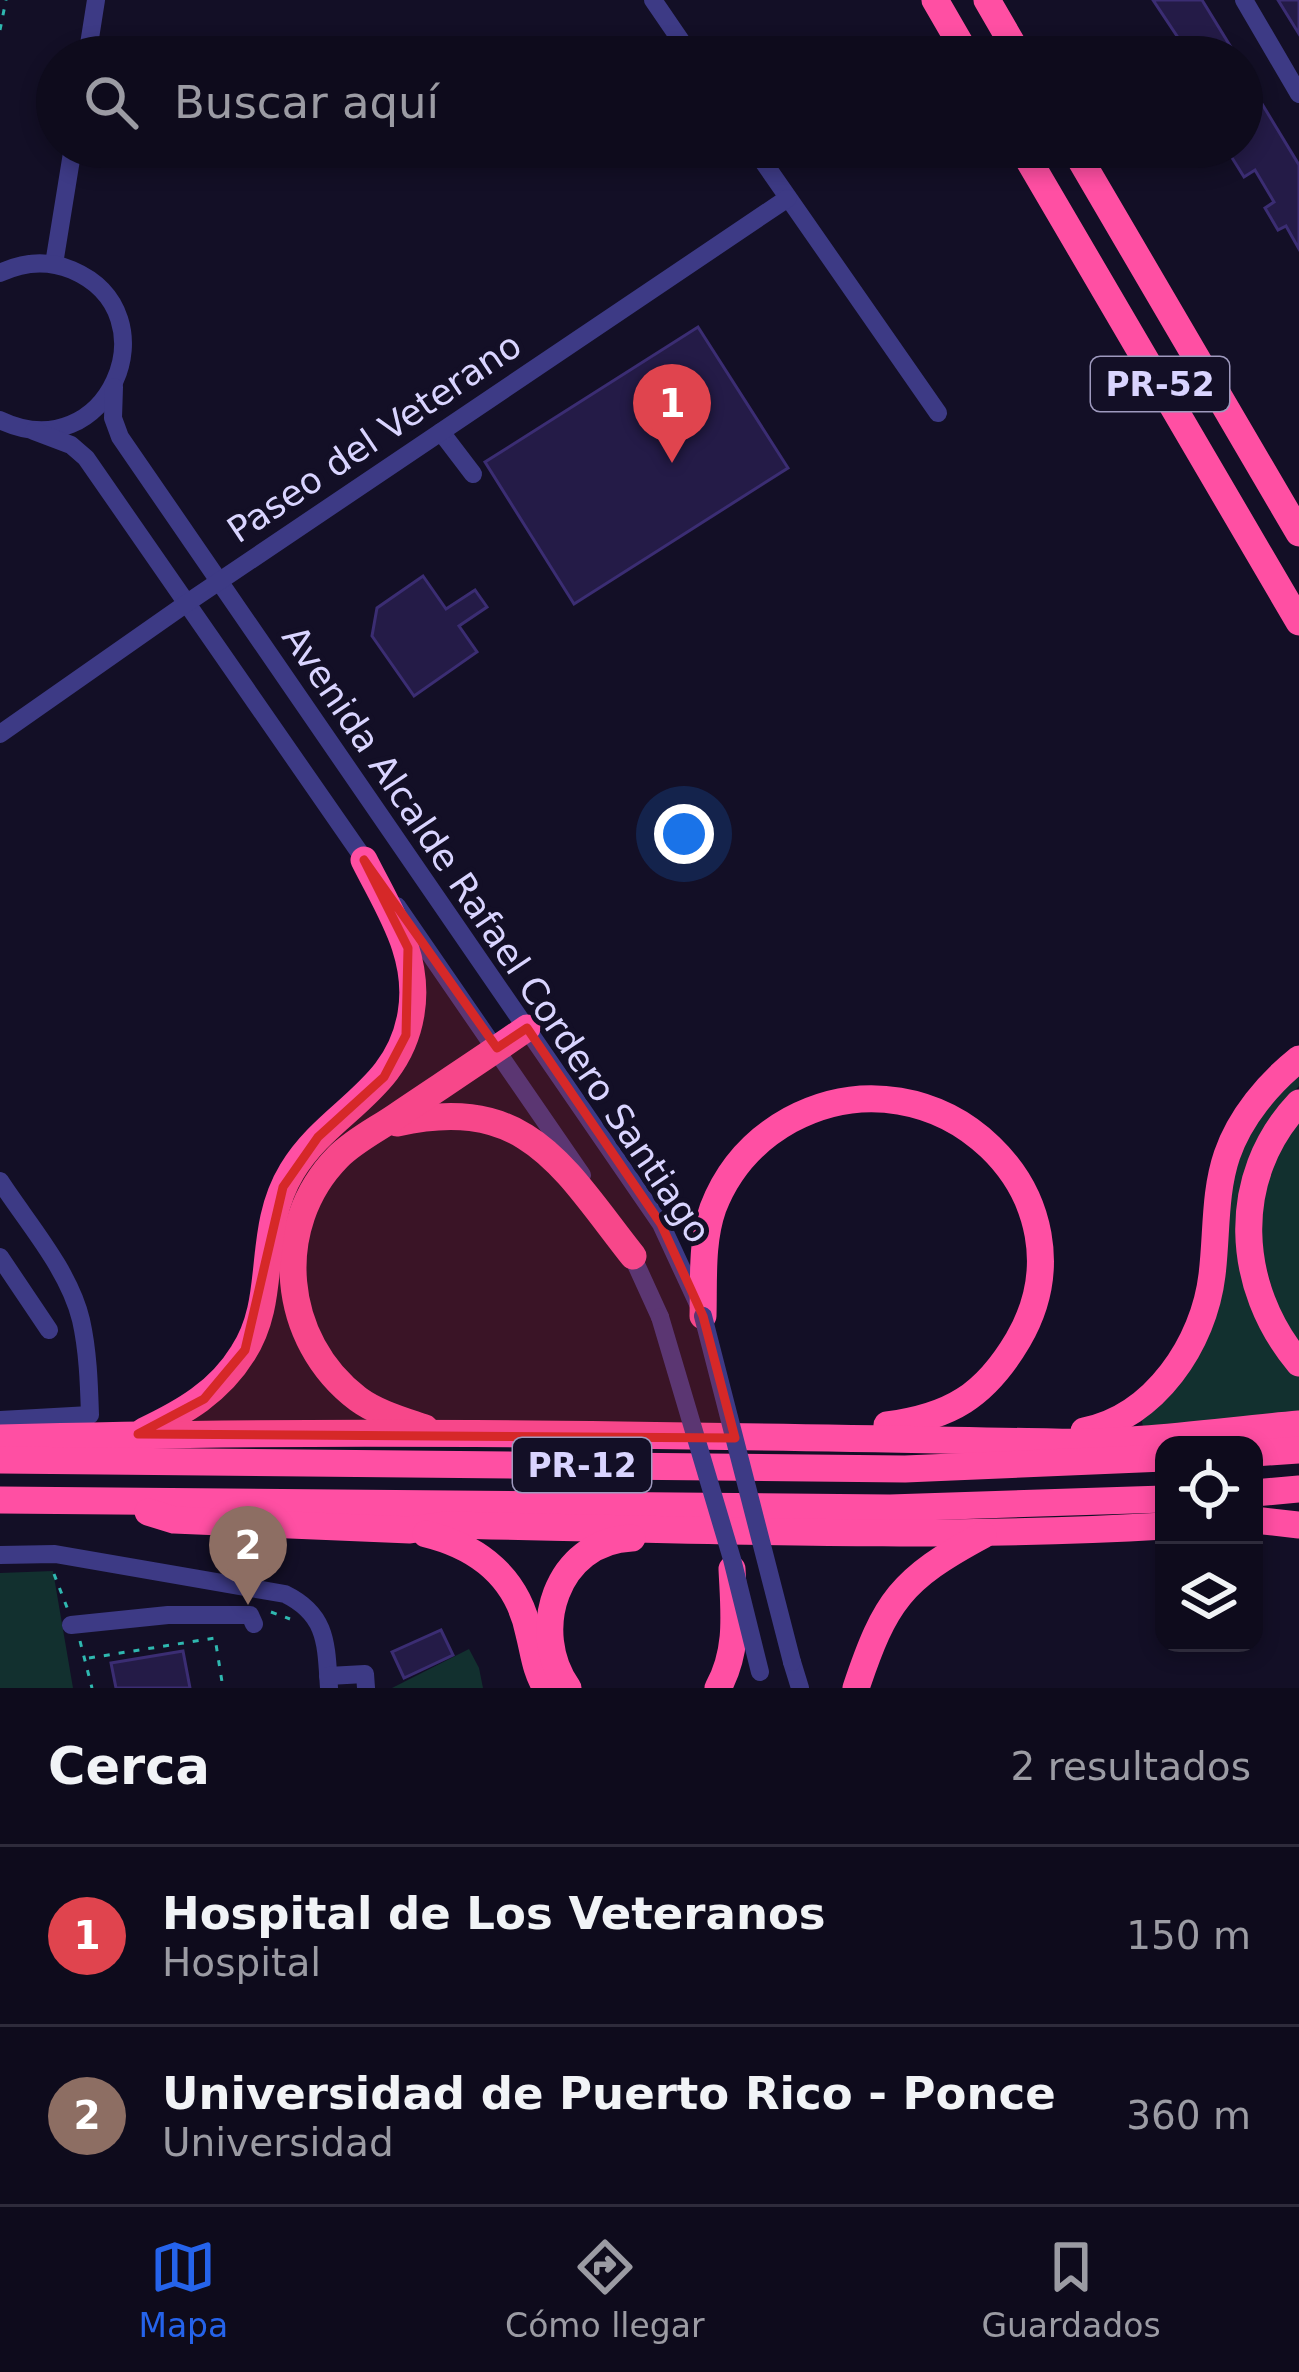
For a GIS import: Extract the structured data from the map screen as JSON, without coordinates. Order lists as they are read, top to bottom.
{
  "streets": {
    "highway": ["PR-52", "PR-12"],
    "street": ["Paseo del Veterano", "Avenida Alcalde Rafael Cordero Santiago"]
  },
  "crossings": [
    ["Paseo del Veterano", "Avenida Alcalde Rafael Cordero Santiago"]
  ],
  "page": {
    "search": "Buscar aquí",
    "pins": ["1", "2"],
    "heading": ["Cerca", "2 resultados"],
    "list": [
      {
        "mark": "1",
        "name": "Hospital de Los Veteranos",
        "note": "Hospital",
        "value": "150 m"
      },
      {
        "mark": "2",
        "name": "Universidad de Puerto Rico - Ponce",
        "note": "Universidad",
        "value": "360 m"
      }
    ],
    "nav": ["Mapa", "Cómo llegar", "Guardados"]
  }
}
